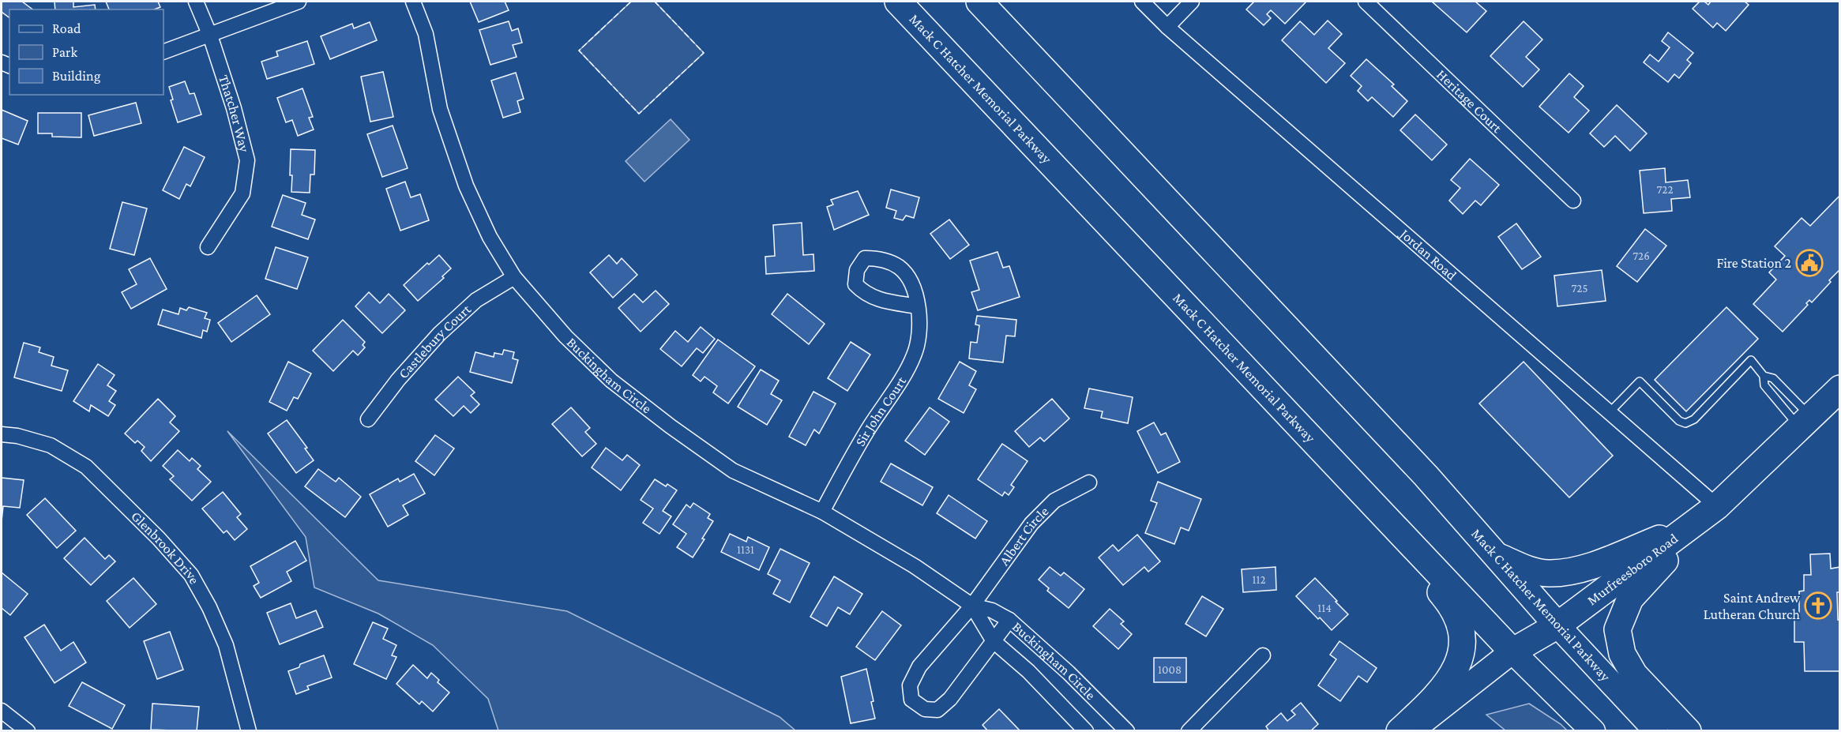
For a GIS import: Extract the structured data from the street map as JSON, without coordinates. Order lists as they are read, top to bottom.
{
  "streets": {
    "highway": ["Mack C Hatcher Memorial Parkway", "Murfreesboro Road"],
    "street": [
      "Heritage Court",
      "Thatcher Way",
      "Jordan Road",
      "Castlebury Court",
      "Buckingham Circle",
      "Sir John Court",
      "Albert Circle",
      "Glenbrook Drive"
    ]
  },
  "crossings": [
    ["Mack C Hatcher Memorial Parkway", "Murfreesboro Road"],
    ["Jordan Road", "Murfreesboro Road"],
    ["Castlebury Court", "Buckingham Circle"],
    ["Buckingham Circle", "Sir John Court"],
    ["Buckingham Circle", "Albert Circle"]
  ],
  "places": {
    "public building": ["Fire Station 2"],
    "church": ["Saint Andrew Lutheran Church"]
  },
  "house_numbers": [
    "722",
    "726",
    "725",
    "1131",
    "112",
    "114",
    "1008"
  ],
  "legend": ["Road", "Park", "Building"]
}
